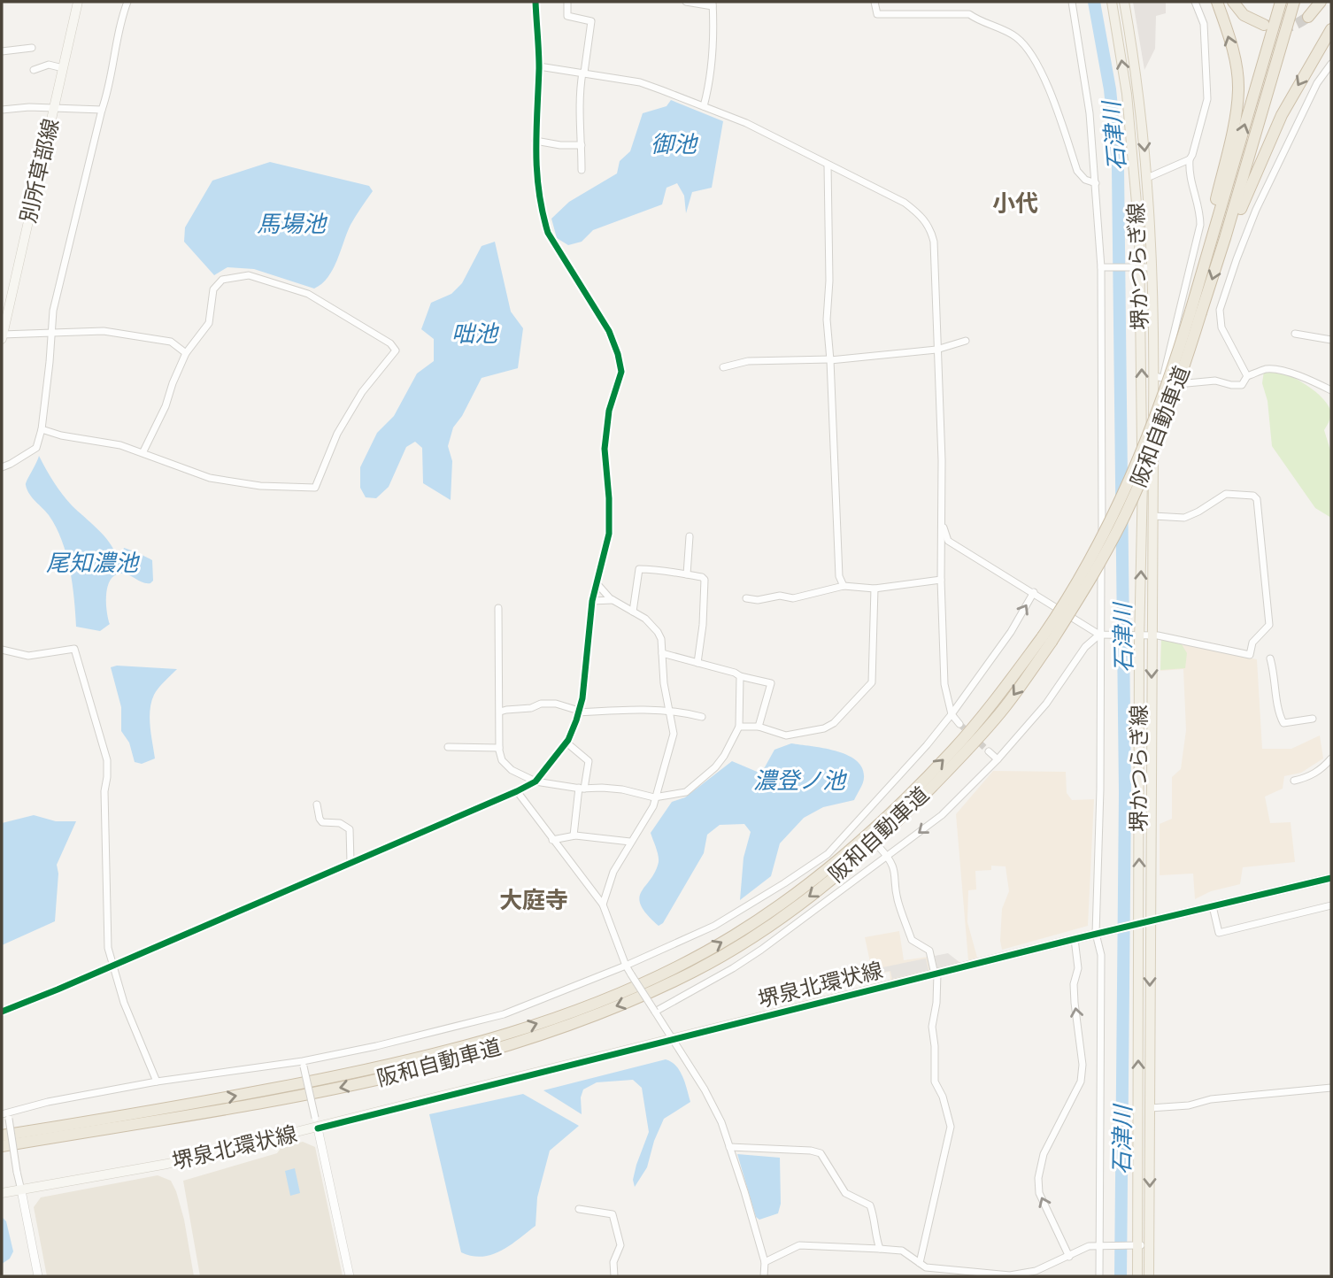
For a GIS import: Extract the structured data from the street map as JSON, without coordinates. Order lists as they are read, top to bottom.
{
  "streets": {
    "highway": ["阪和自動車道"],
    "main road": ["別所草部線", "堺かつらぎ線", "堺泉北環状線"]
  },
  "crossings": [
    ["堺かつらぎ線", "堺泉北環状線"]
  ],
  "districts": ["小代", "大庭寺"],
  "water": [
    "石津川",
    "御池",
    "馬場池",
    "咄池",
    "尾知濃池",
    "濃登ノ池"
  ]
}
